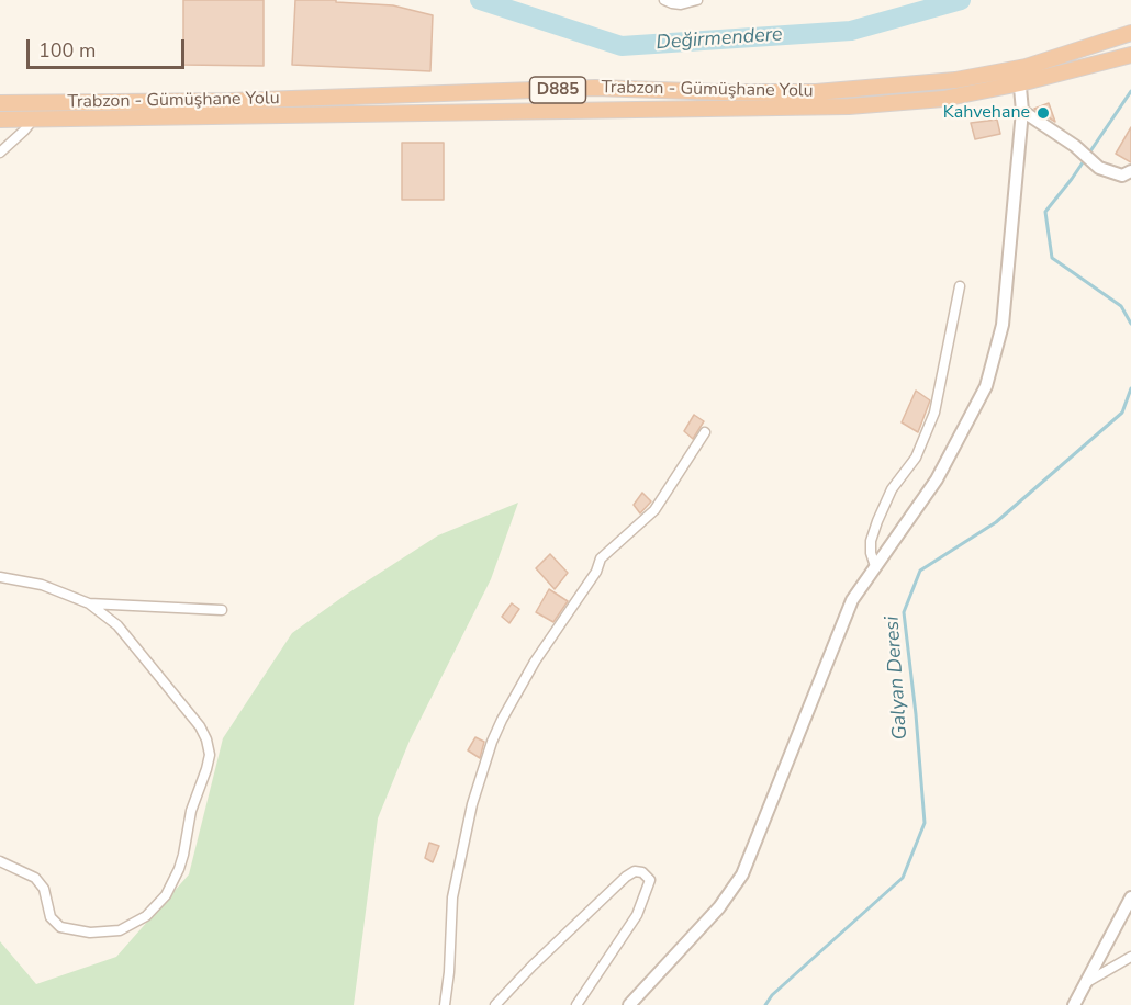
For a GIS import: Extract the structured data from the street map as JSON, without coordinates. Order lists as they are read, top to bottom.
{
  "streets": {
    "highway": ["D885", "Trabzon - Gümüşhane Yolu"]
  },
  "water": ["Değirmendere", "Galyan Deresi"],
  "places": ["Kahvehane"],
  "scale_bar": "100 m"
}
